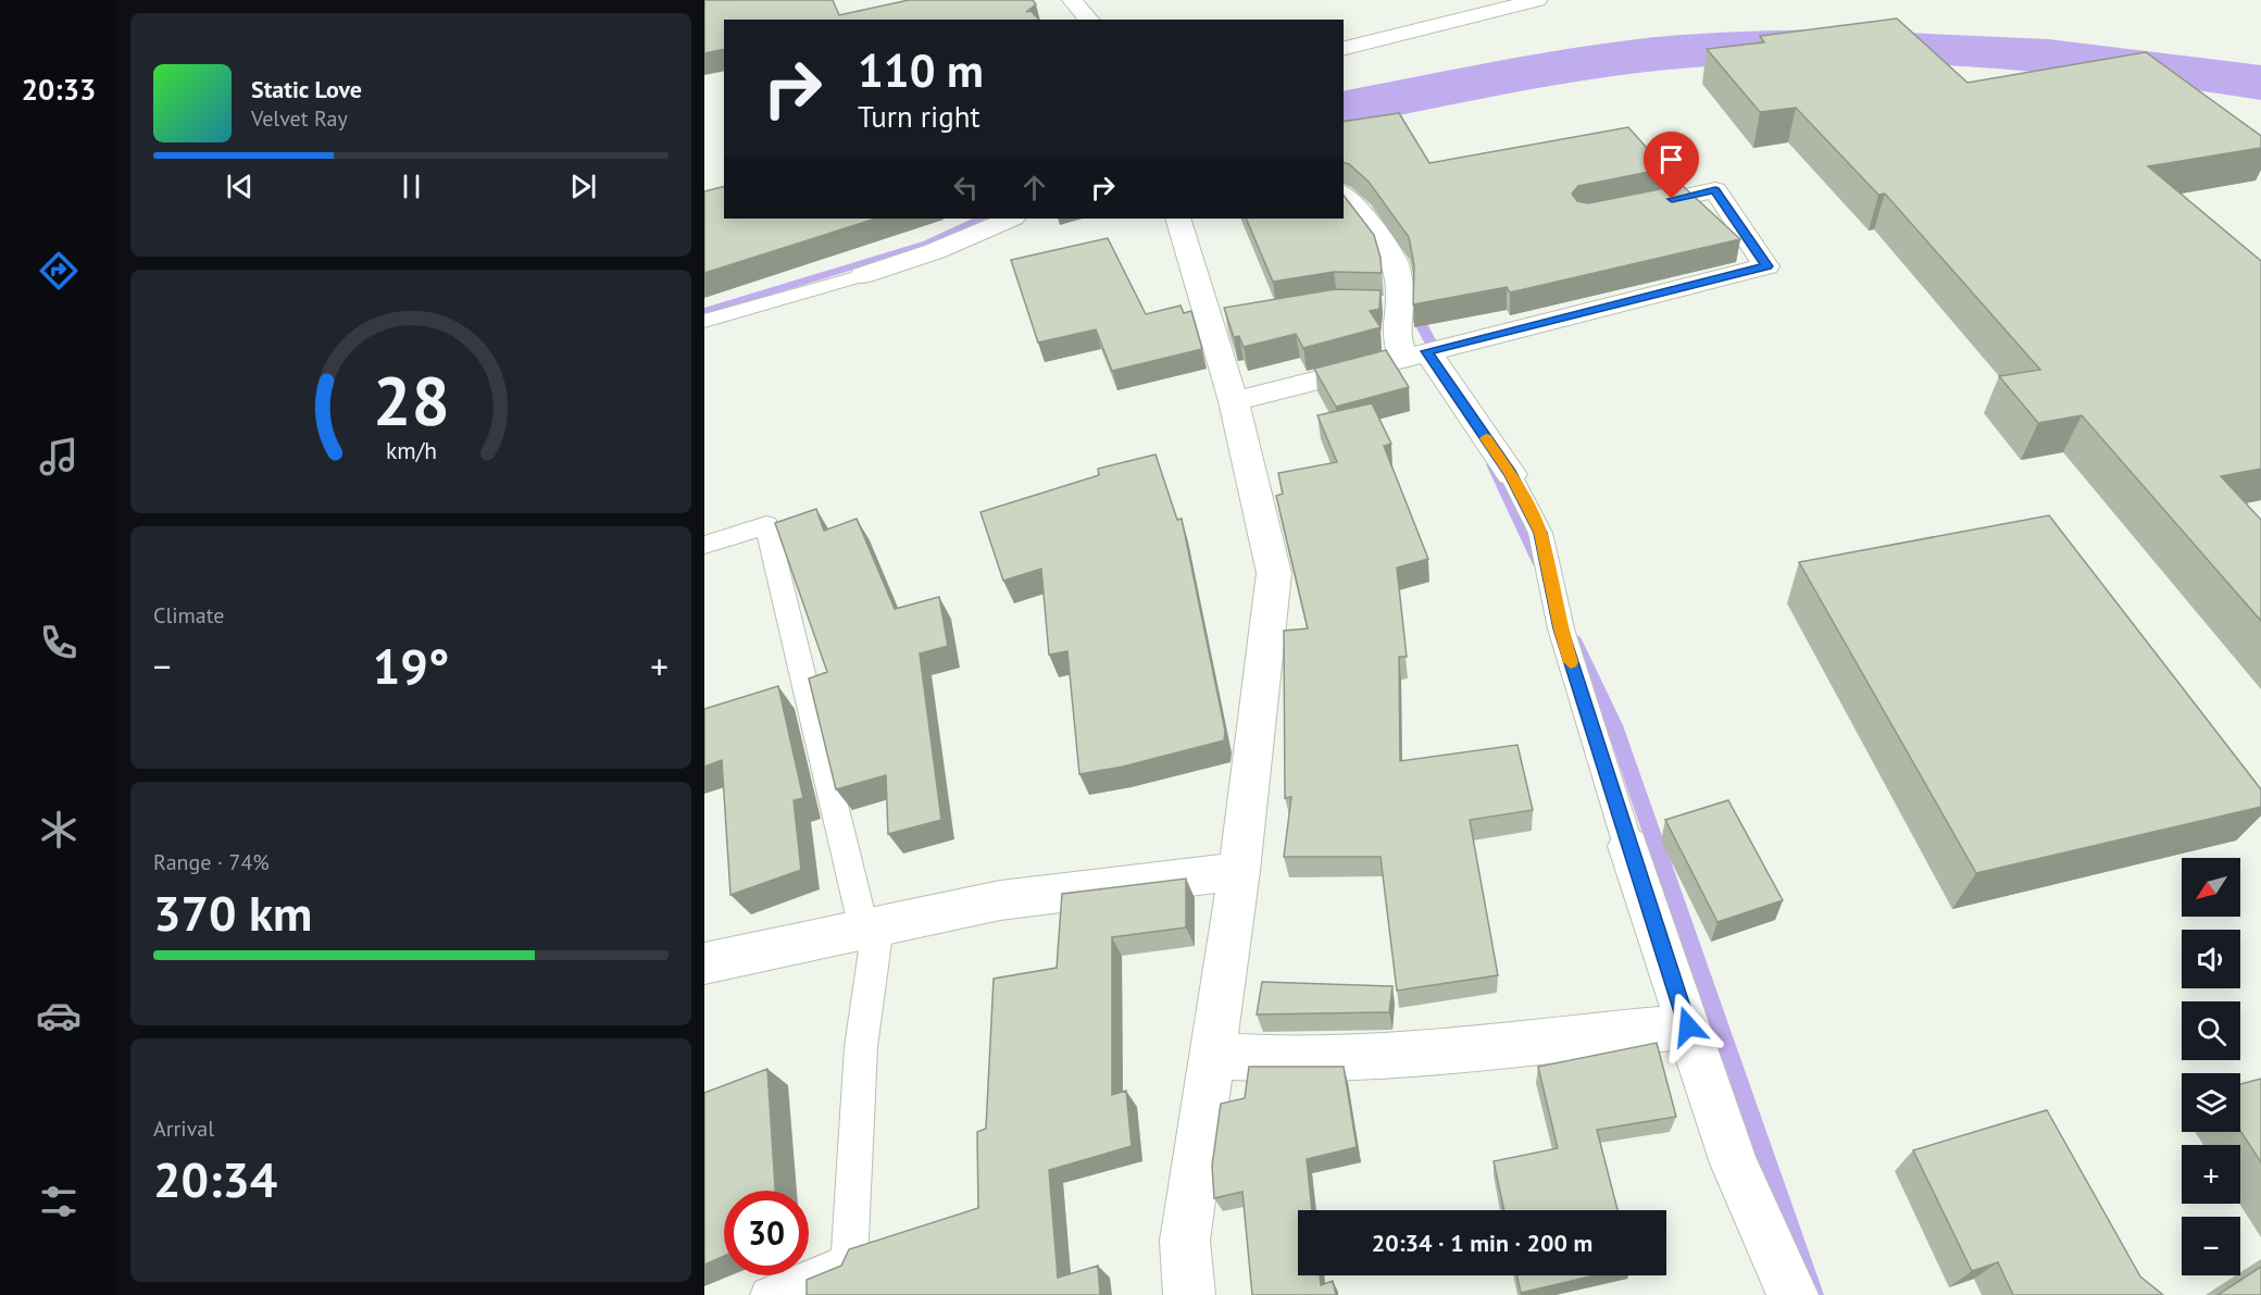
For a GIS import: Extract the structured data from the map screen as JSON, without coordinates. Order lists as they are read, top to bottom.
{
  "north": "bottom left",
  "page": {
    "tabs": "20:33",
    "turn": ["110 m", "Turn right"],
    "song": ["Static Love", "Velvet Ray"],
    "tile": [
      "Climate",
      ["Range · 74%", "370 km"],
      ["Arrival", "20:34"]
    ],
    "heat": ["−", "19°", "+"],
    "map_buttons": ["+", "−"],
    "limit": "30",
    "trip": "20:34 · 1 min · 200 m",
    "gauge": ["28", "km/h"]
  }
}
